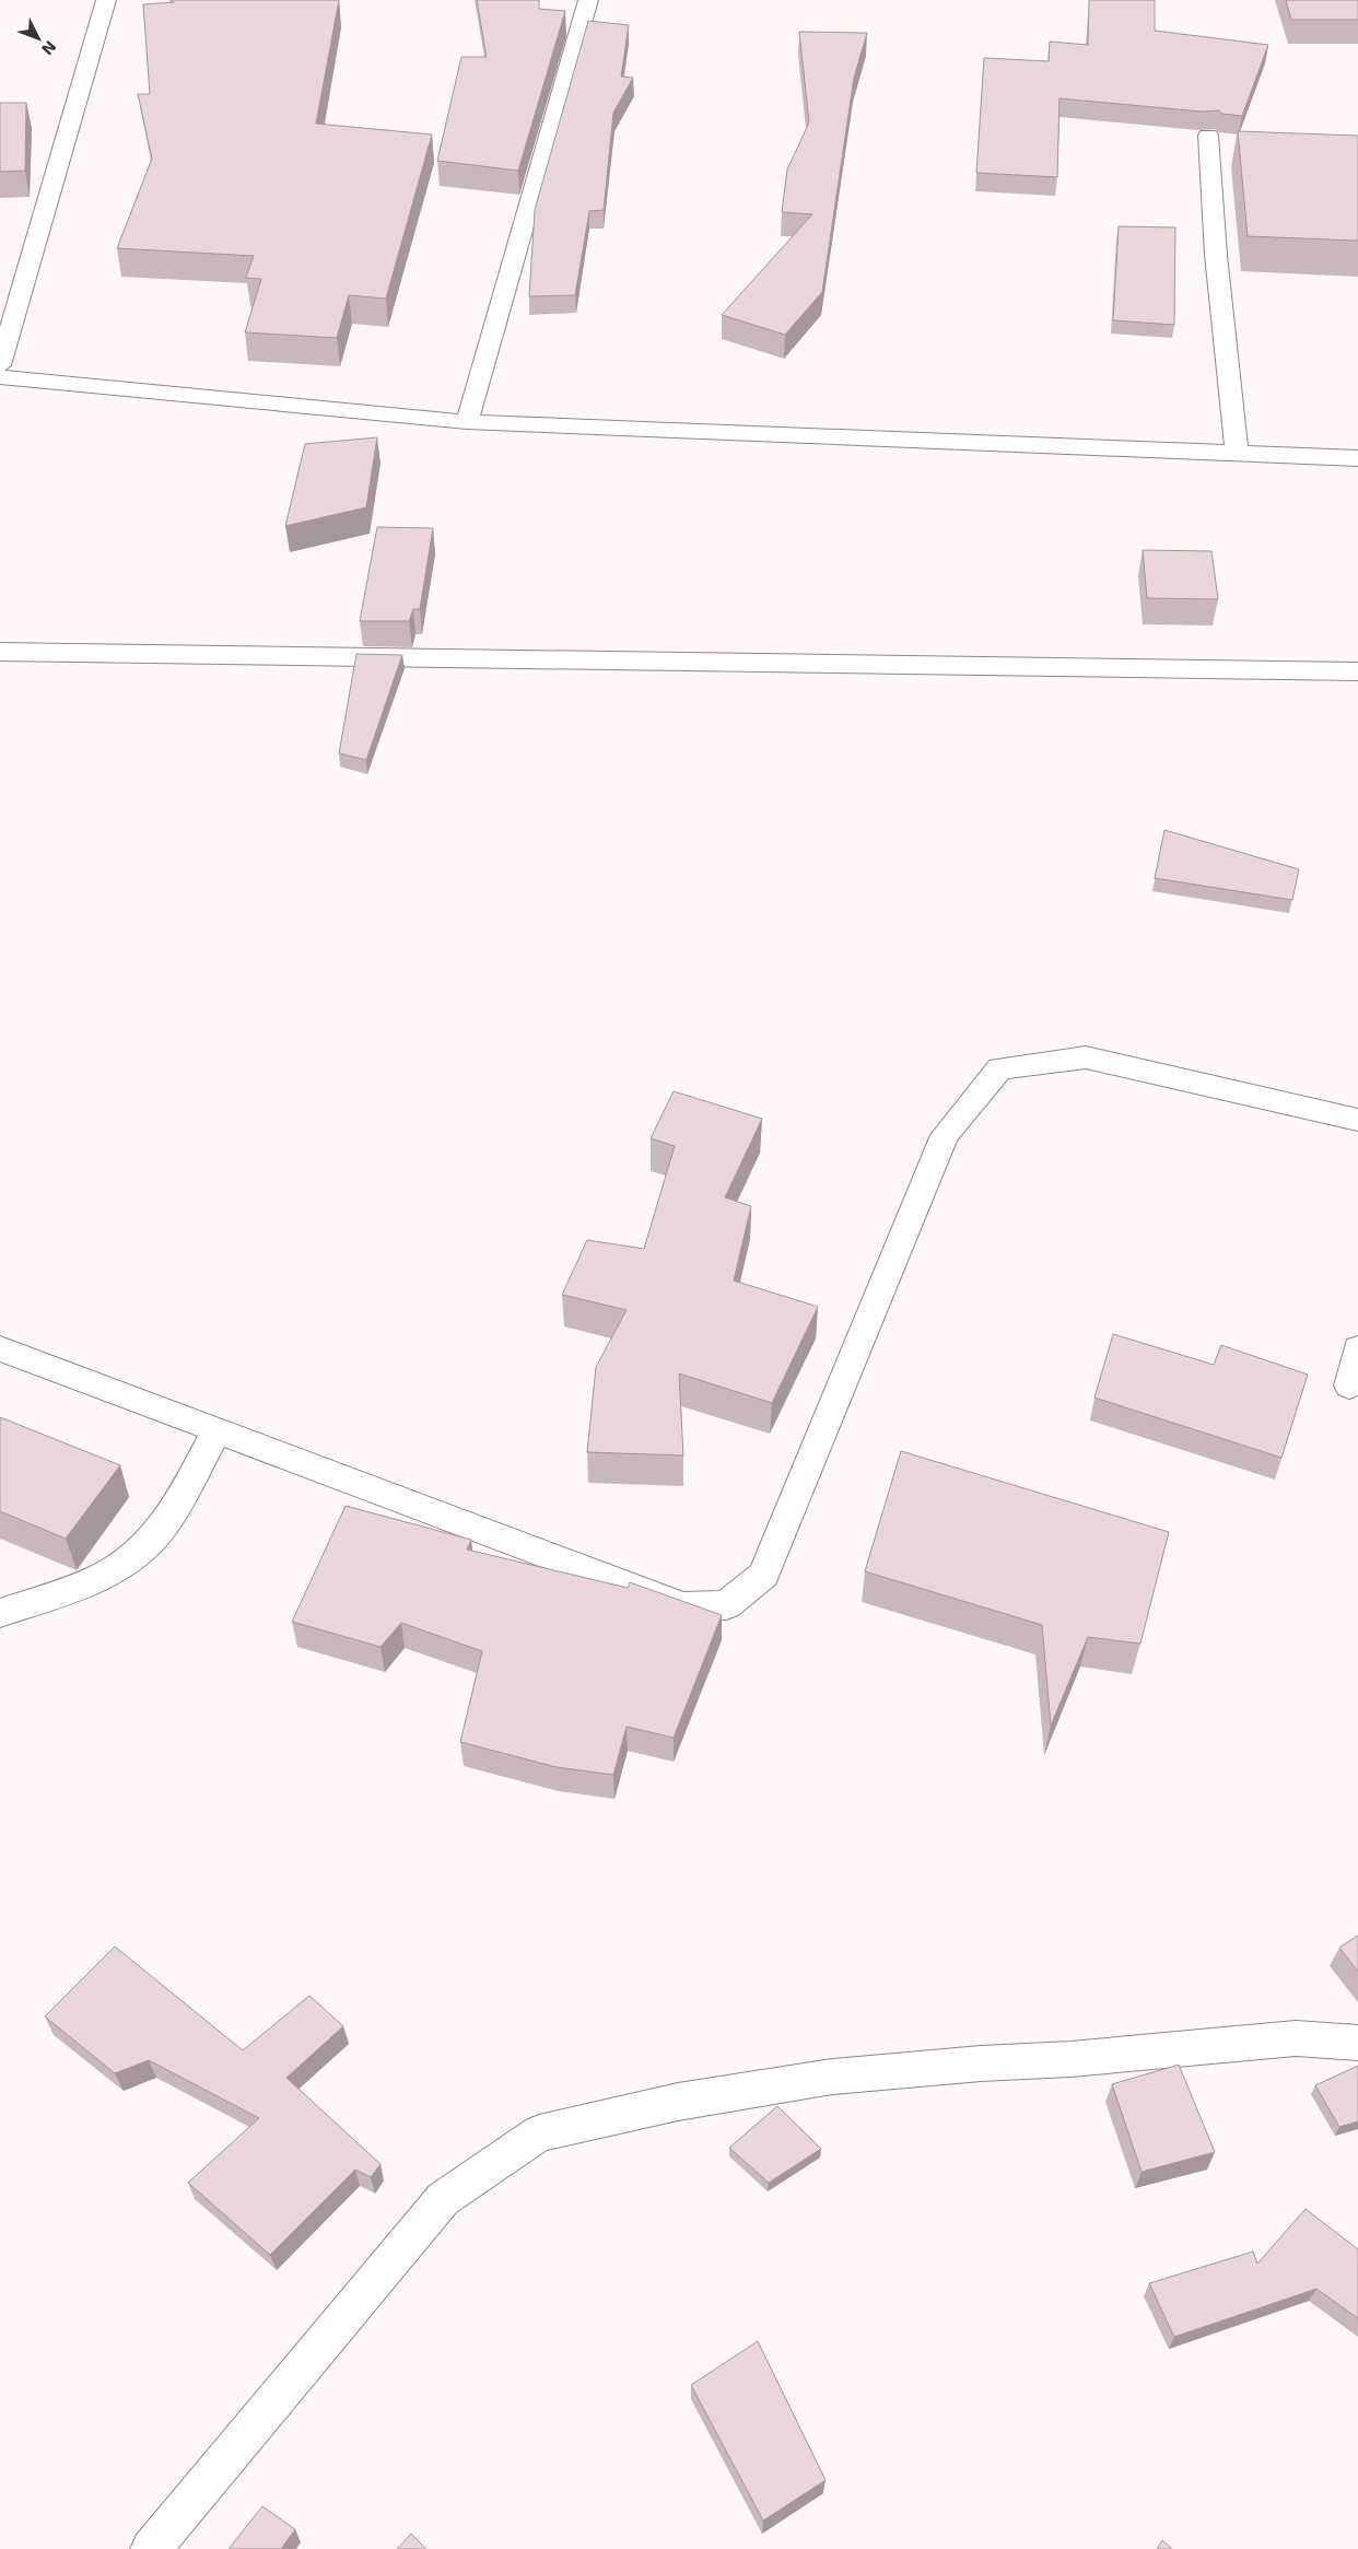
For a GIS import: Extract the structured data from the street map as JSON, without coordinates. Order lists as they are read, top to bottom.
{
  "north": "bottom right"
}
